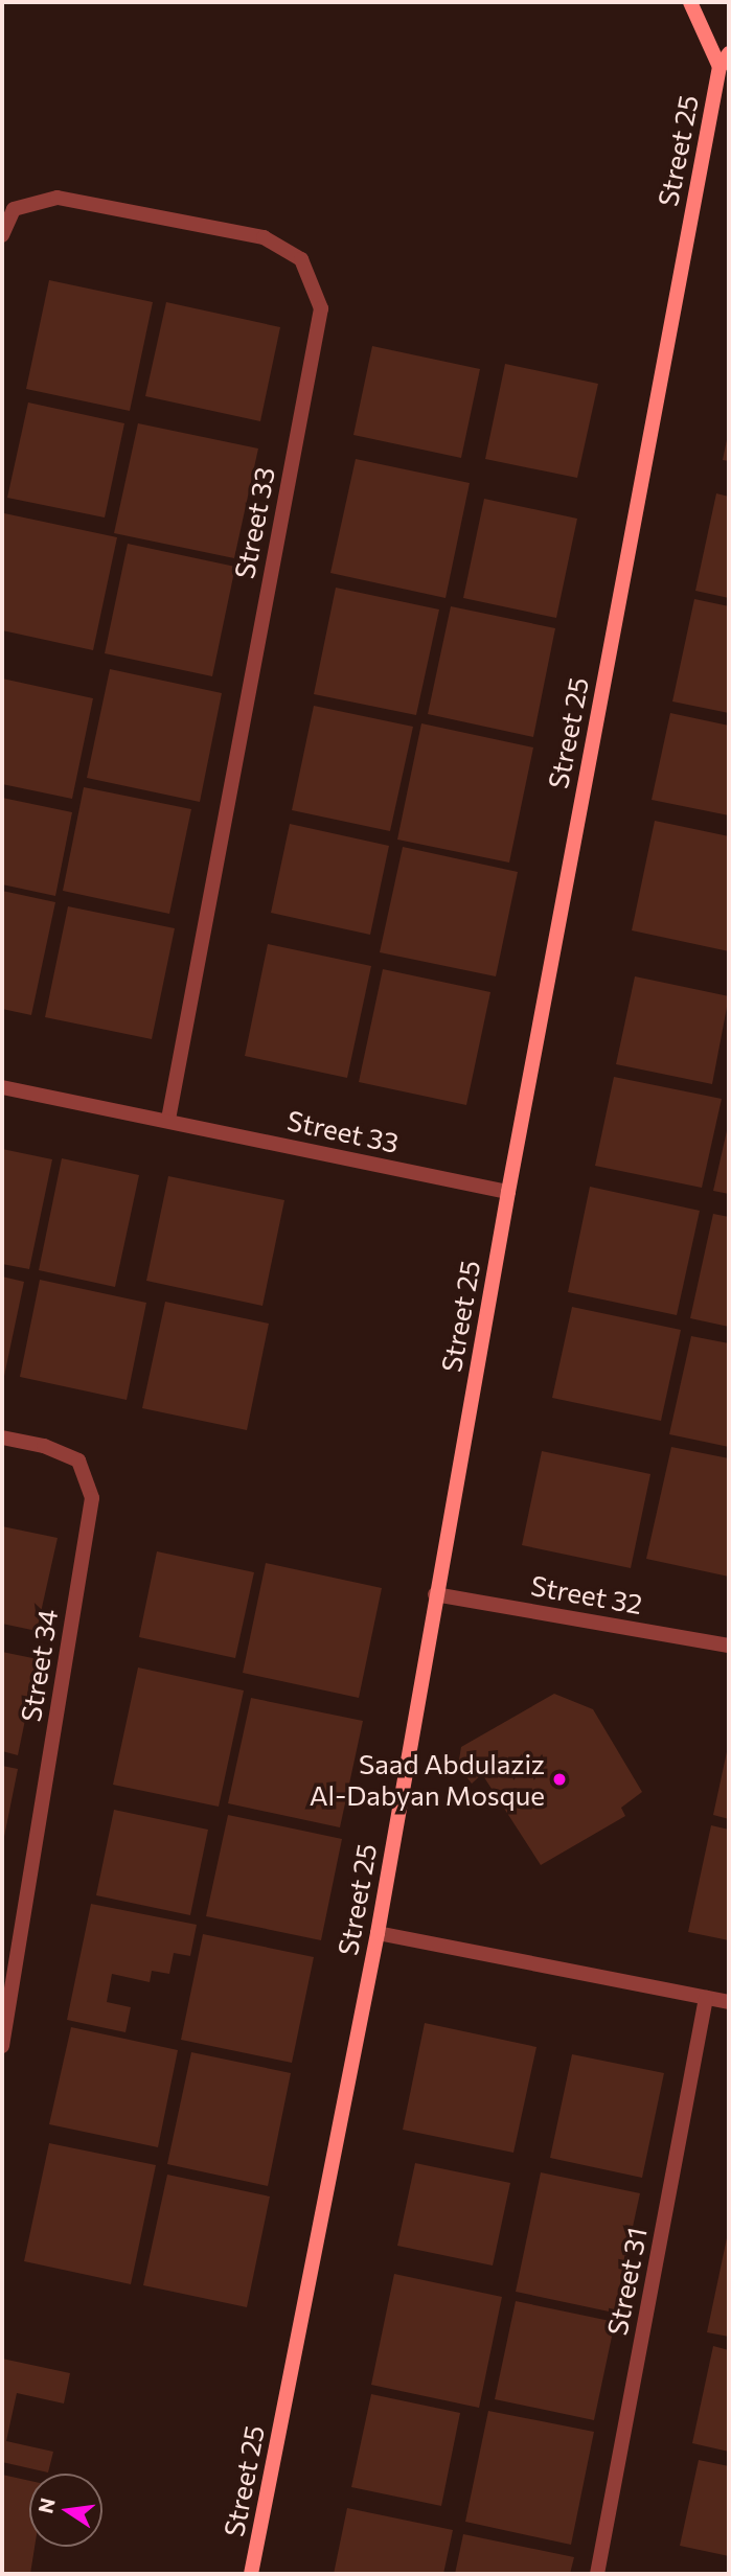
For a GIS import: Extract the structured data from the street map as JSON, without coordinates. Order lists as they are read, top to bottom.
{
  "streets": {
    "street": [
      "Street 25",
      "Street 33",
      "Street 32",
      "Street 34",
      "Street 31"
    ]
  },
  "crossings": [
    ["Street 25", "Street 33"],
    ["Street 25", "Street 32"]
  ],
  "places": ["Saad Abdulaziz Al-Dabyan Mosque"],
  "north": "left"
}
